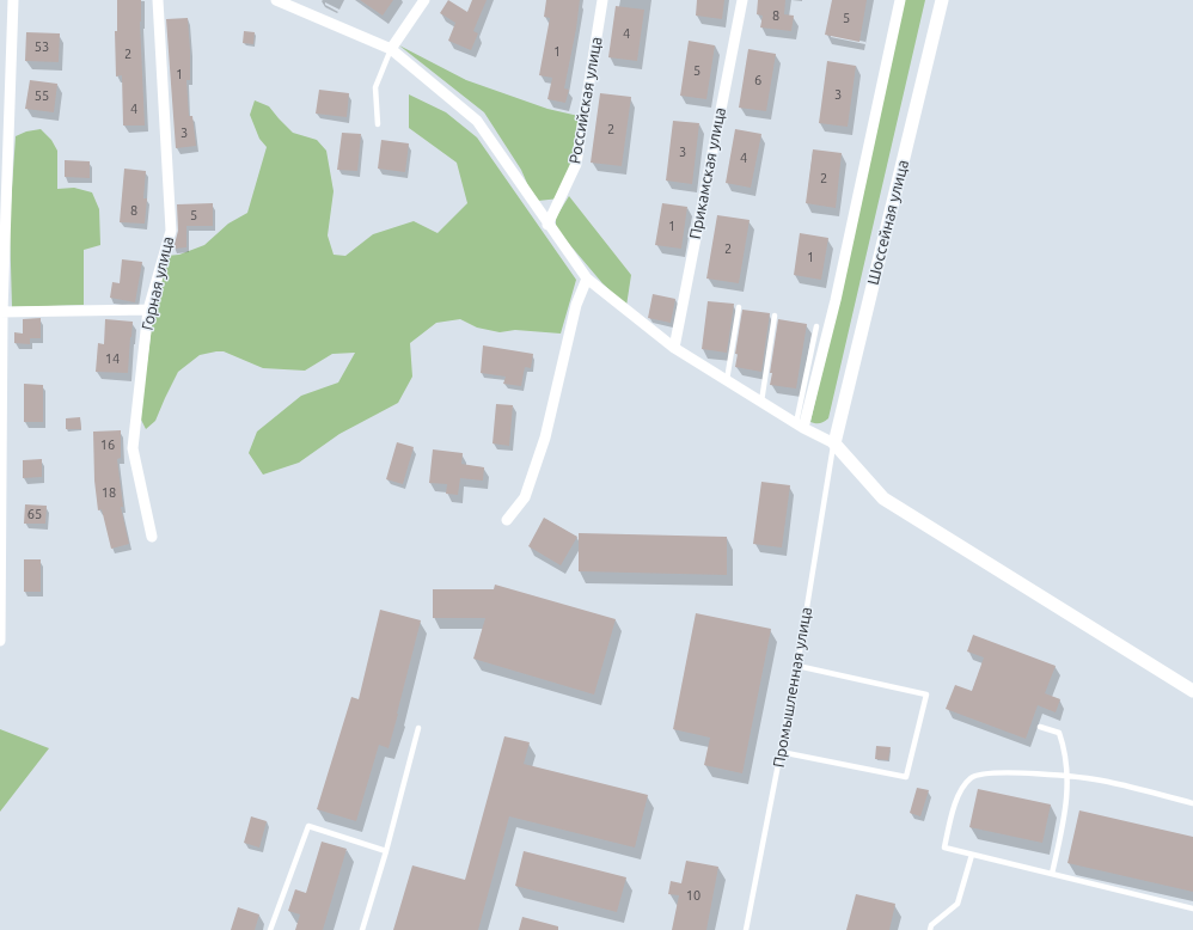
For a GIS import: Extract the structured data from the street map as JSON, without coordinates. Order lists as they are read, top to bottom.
{
  "streets": {
    "street": [
      "Российская улица",
      "Прикамская улица",
      "Шоссейная улица",
      "Горная улица"
    ],
    "lane": ["Промышленная улица"]
  },
  "crossings": [
    ["Шоссейная улица", "Промышленная улица"]
  ],
  "house_numbers": [
    "8",
    "5",
    "4",
    "53",
    "1",
    "2",
    "5",
    "1",
    "6",
    "3",
    "55",
    "4",
    "2",
    "3",
    "3",
    "4",
    "2",
    "8",
    "5",
    "1",
    "2",
    "1",
    "14",
    "16",
    "18",
    "65",
    "10"
  ]
}
